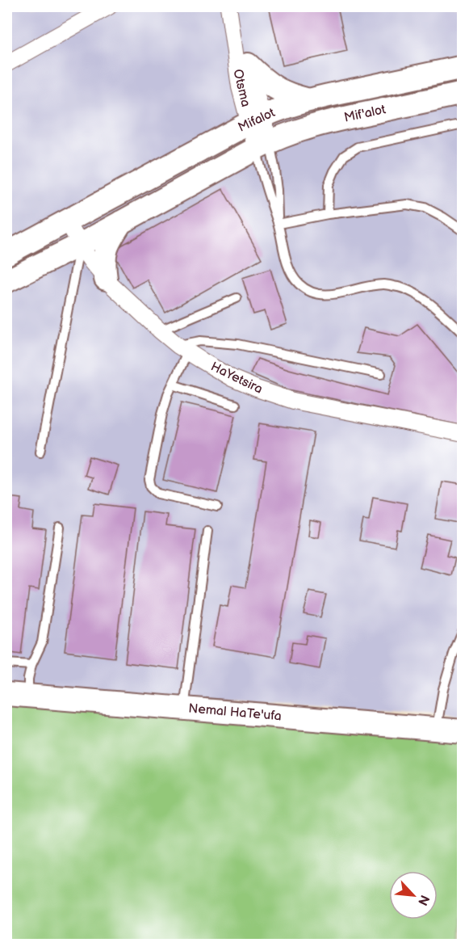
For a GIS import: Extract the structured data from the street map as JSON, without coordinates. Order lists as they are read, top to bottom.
{
  "streets": {
    "street": [
      "Otsma",
      "Mif'alot",
      "Mifalot",
      "HaYetsira",
      "Nemal HaTe'ufa"
    ]
  },
  "crossings": [
    ["Otsma", "Mif'alot"],
    ["Otsma", "Mifalot"],
    ["Mif'alot", "Mifalot"],
    ["Mifalot", "HaYetsira"]
  ],
  "north": "bottom right"
}
